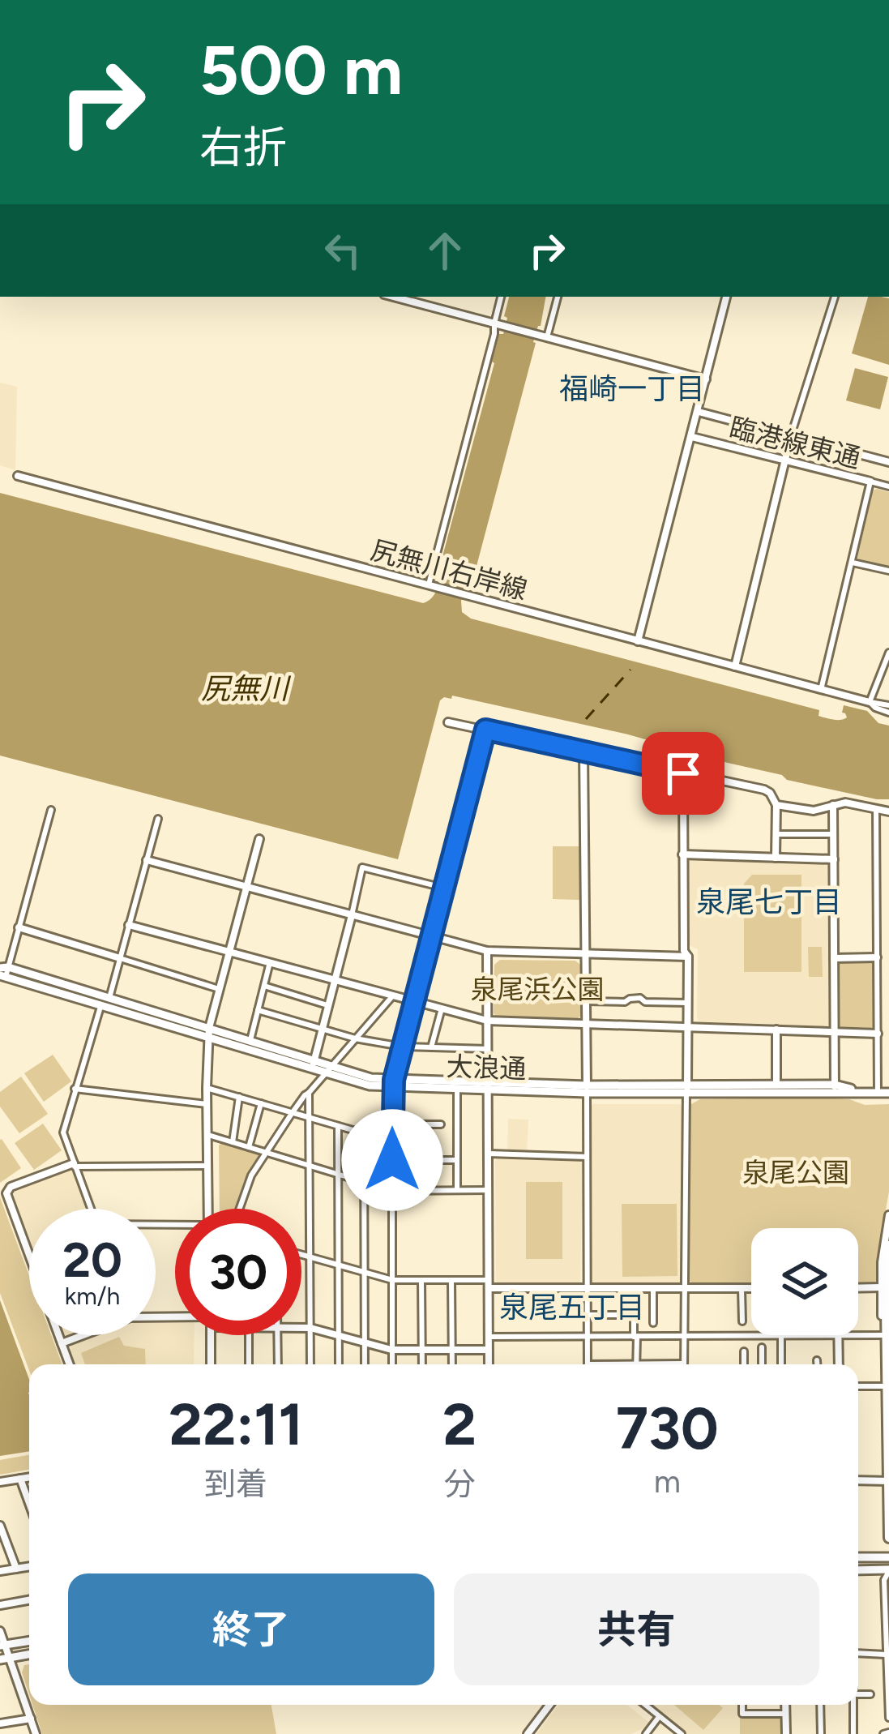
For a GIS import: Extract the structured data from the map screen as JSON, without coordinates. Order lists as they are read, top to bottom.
{
  "streets": {
    "main road": ["大浪通"],
    "street": ["臨港線東通", "尻無川右岸線"]
  },
  "districts": ["福崎一丁目", "泉尾七丁目", "泉尾五丁目"],
  "water": ["尻無川"],
  "parks": ["泉尾浜公園", "泉尾公園"],
  "page": {
    "turn": ["500 m", "右折"],
    "speed": "20 km/h",
    "limit": "30",
    "eta": [
      "22:11",
      "到着",
      "2",
      "分",
      "730",
      "m"
    ],
    "buttons": ["終了", "共有"]
  }
}
